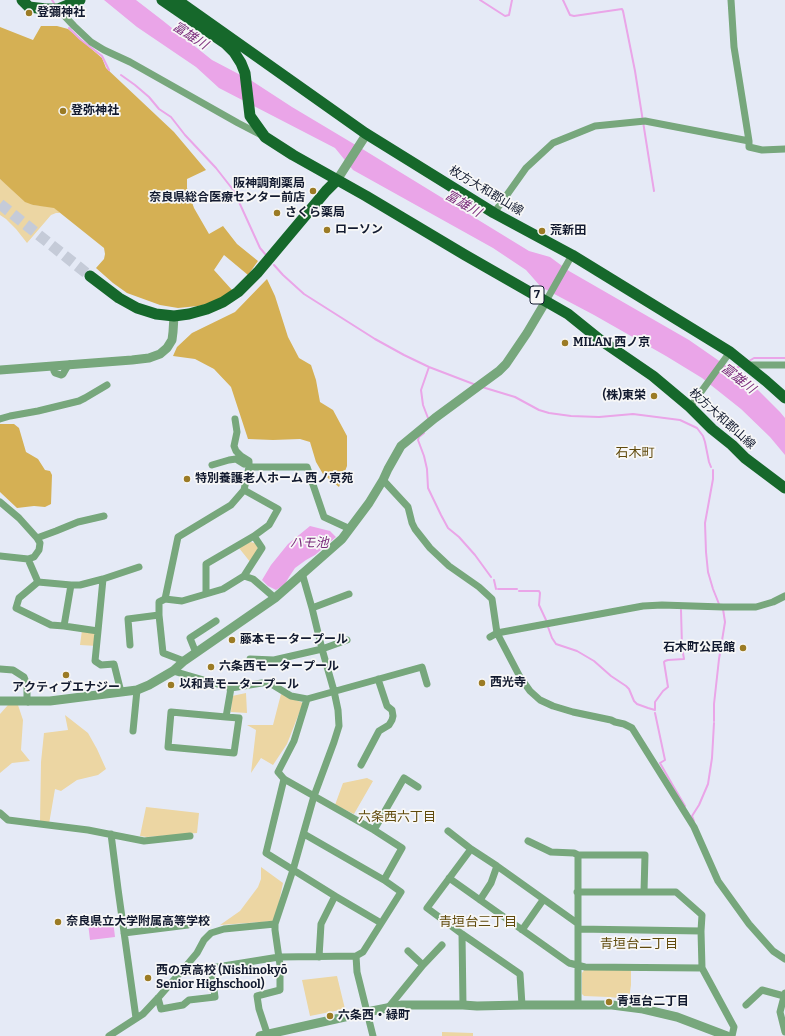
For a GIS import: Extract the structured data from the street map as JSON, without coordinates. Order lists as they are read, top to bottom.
{
  "streets": {
    "main road": ["枚方大和郡山線", "7"]
  },
  "districts": [
    "石木町",
    "六条西六丁目",
    "青垣台三丁目",
    "青垣台二丁目"
  ],
  "water": ["富雄川", "ハモ池"],
  "places": [
    "登彌神社",
    "登弥神社",
    "阪神調剤薬局 奈良県総合医療センター前店",
    "さくら薬局",
    "ローソン",
    "荒新田",
    "MILAN 西ノ京",
    "(株)東栄",
    "特別養護老人ホーム 西ノ京苑",
    "藤本モータープール",
    "石木町公民館",
    "六条西モータープール",
    "アクティブエナジー",
    "西光寺",
    "以和貴モータープール",
    "奈良県立大学附属高等学校",
    "西の京高校 (Nishinokyō Senior Highschool)",
    "青垣台二丁目",
    "六条西・緑町"
  ]
}
